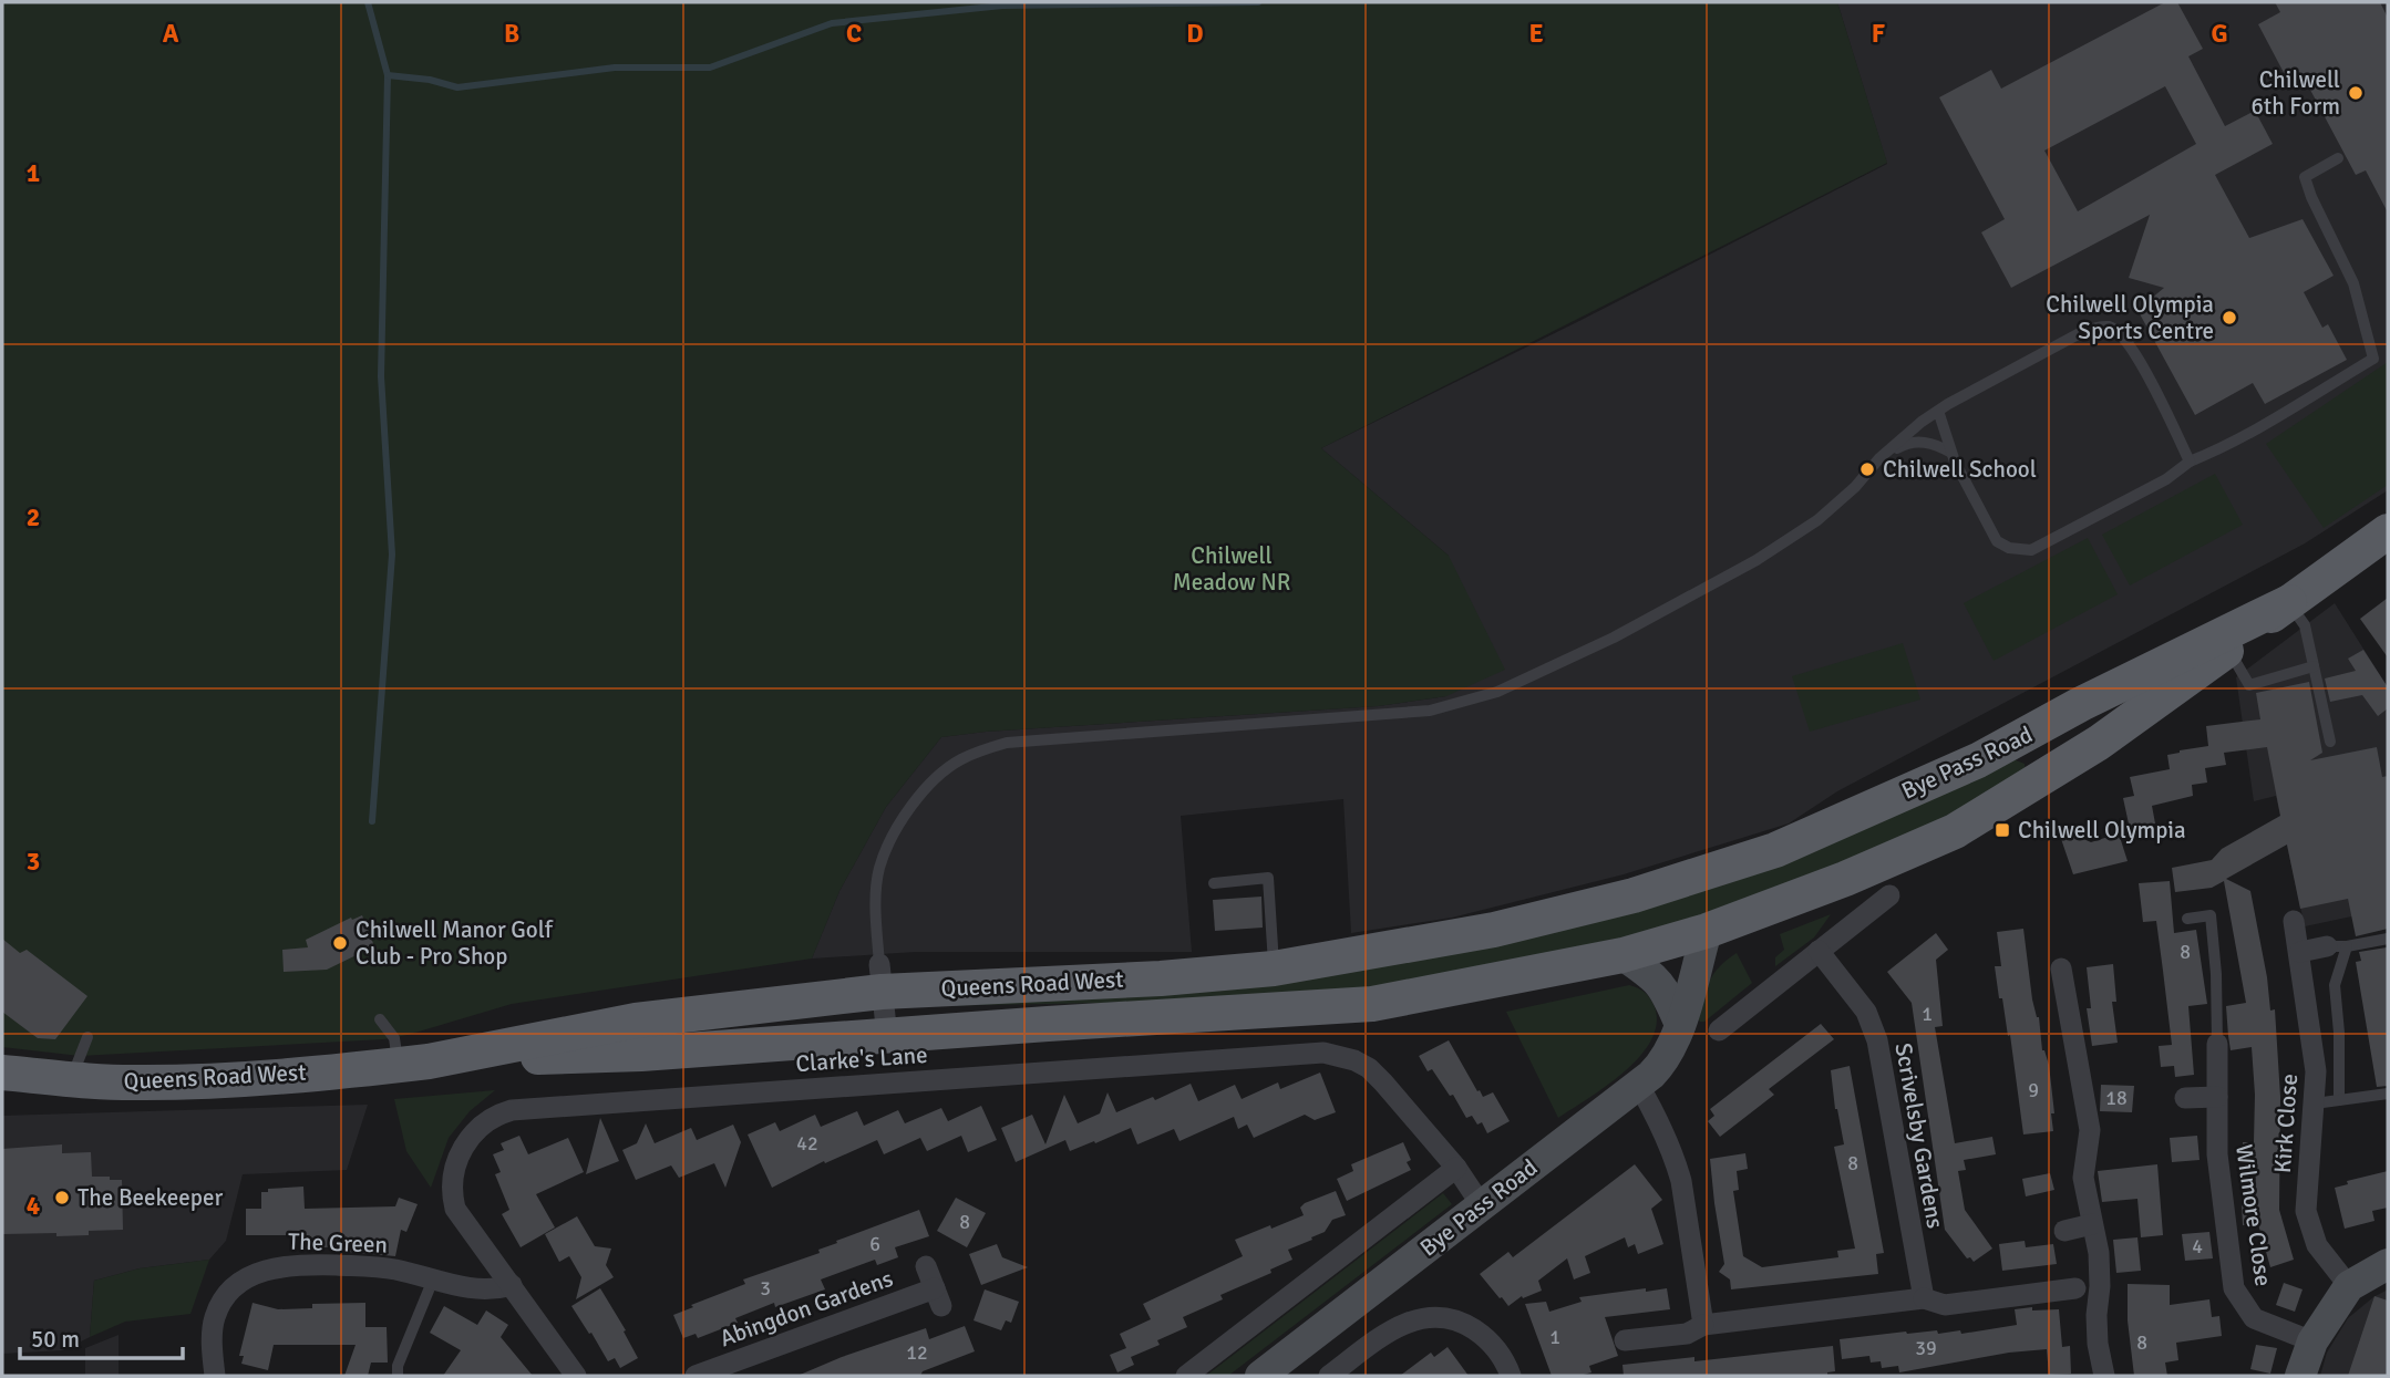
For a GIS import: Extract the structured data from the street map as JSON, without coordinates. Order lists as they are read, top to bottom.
{
  "streets": {
    "main road": ["Bye Pass Road", "Queens Road West"],
    "street": [
      "Clarke's Lane",
      "Kirk Close",
      "Scrivelsby Gardens",
      "Wilmore Close",
      "The Green",
      "Abingdon Gardens"
    ]
  },
  "crossings": [
    ["Bye Pass Road", "Queens Road West"],
    ["Bye Pass Road", "Clarke's Lane"],
    ["Clarke's Lane", "The Green"]
  ],
  "parks": ["Chilwell Meadow NR"],
  "places": {
    "other": [
      "Chilwell 6th Form",
      "Chilwell Olympia Sports Centre",
      "Chilwell School",
      "Chilwell Manor Golf Club - Pro Shop",
      "The Beekeeper"
    ],
    "transit": ["Chilwell Olympia"]
  },
  "house_numbers": [
    "8",
    "1",
    "9",
    "18",
    "42",
    "8",
    "8",
    "6",
    "4",
    "3",
    "1",
    "8",
    "39",
    "12"
  ],
  "scale_bar": "50 m",
  "grid": {
    "columns": [
      "A",
      "B",
      "C",
      "D",
      "E",
      "F",
      "G"
    ],
    "rows": [
      "1",
      "2",
      "3",
      "4"
    ]
  }
}
